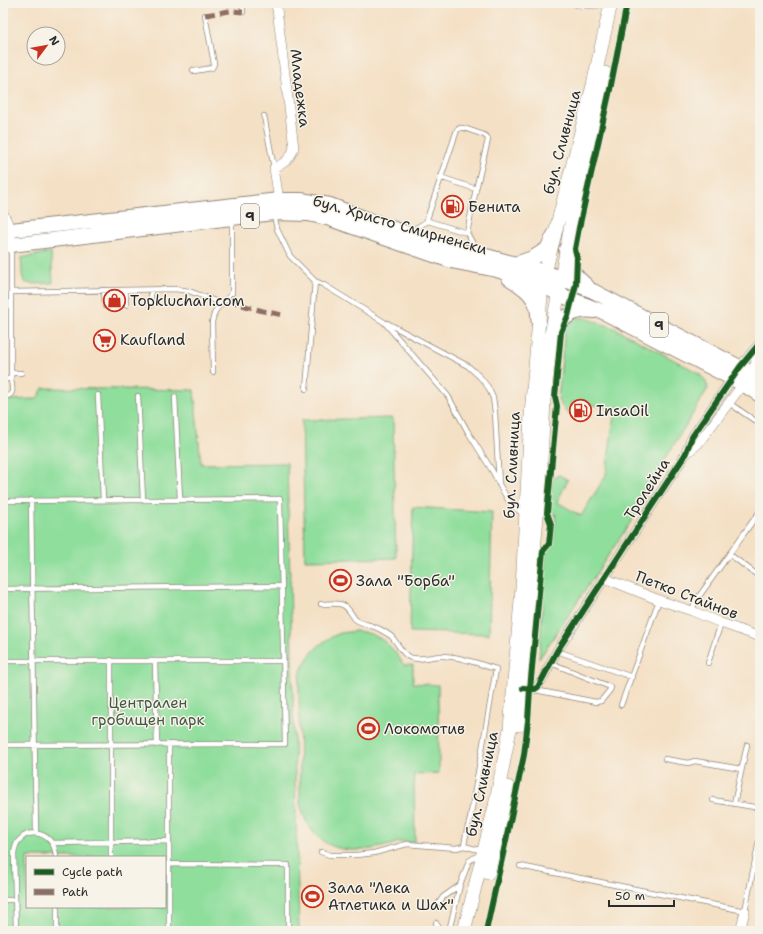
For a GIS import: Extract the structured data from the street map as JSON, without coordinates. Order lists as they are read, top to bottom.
{
  "streets": {
    "main road": ["бул. Сливница", "9", "бул. Христо Смирненски"],
    "street": ["Младежка", "Тролейна", "Петко Стайнов"]
  },
  "crossings": [
    ["бул. Сливница", "бул. Христо Смирненски"],
    ["бул. Сливница", "Тролейна"],
    ["бул. Христо Смирненски", "Тролейна"],
    ["Тролейна", "Петко Стайнов"]
  ],
  "parks": ["Централен гробищен парк"],
  "places": {
    "fuel station": ["Бенита", "InsaOil"],
    "shop": ["Topkluchari.com"],
    "supermarket": ["Kaufland"],
    "sports": ["Зала \"Борба\"", "Локомотив", "Зала \"Лека Атлетика и Шах\""]
  },
  "legend": ["Cycle path", "Path"],
  "scale_bar": "50 m",
  "north": "top right"
}
